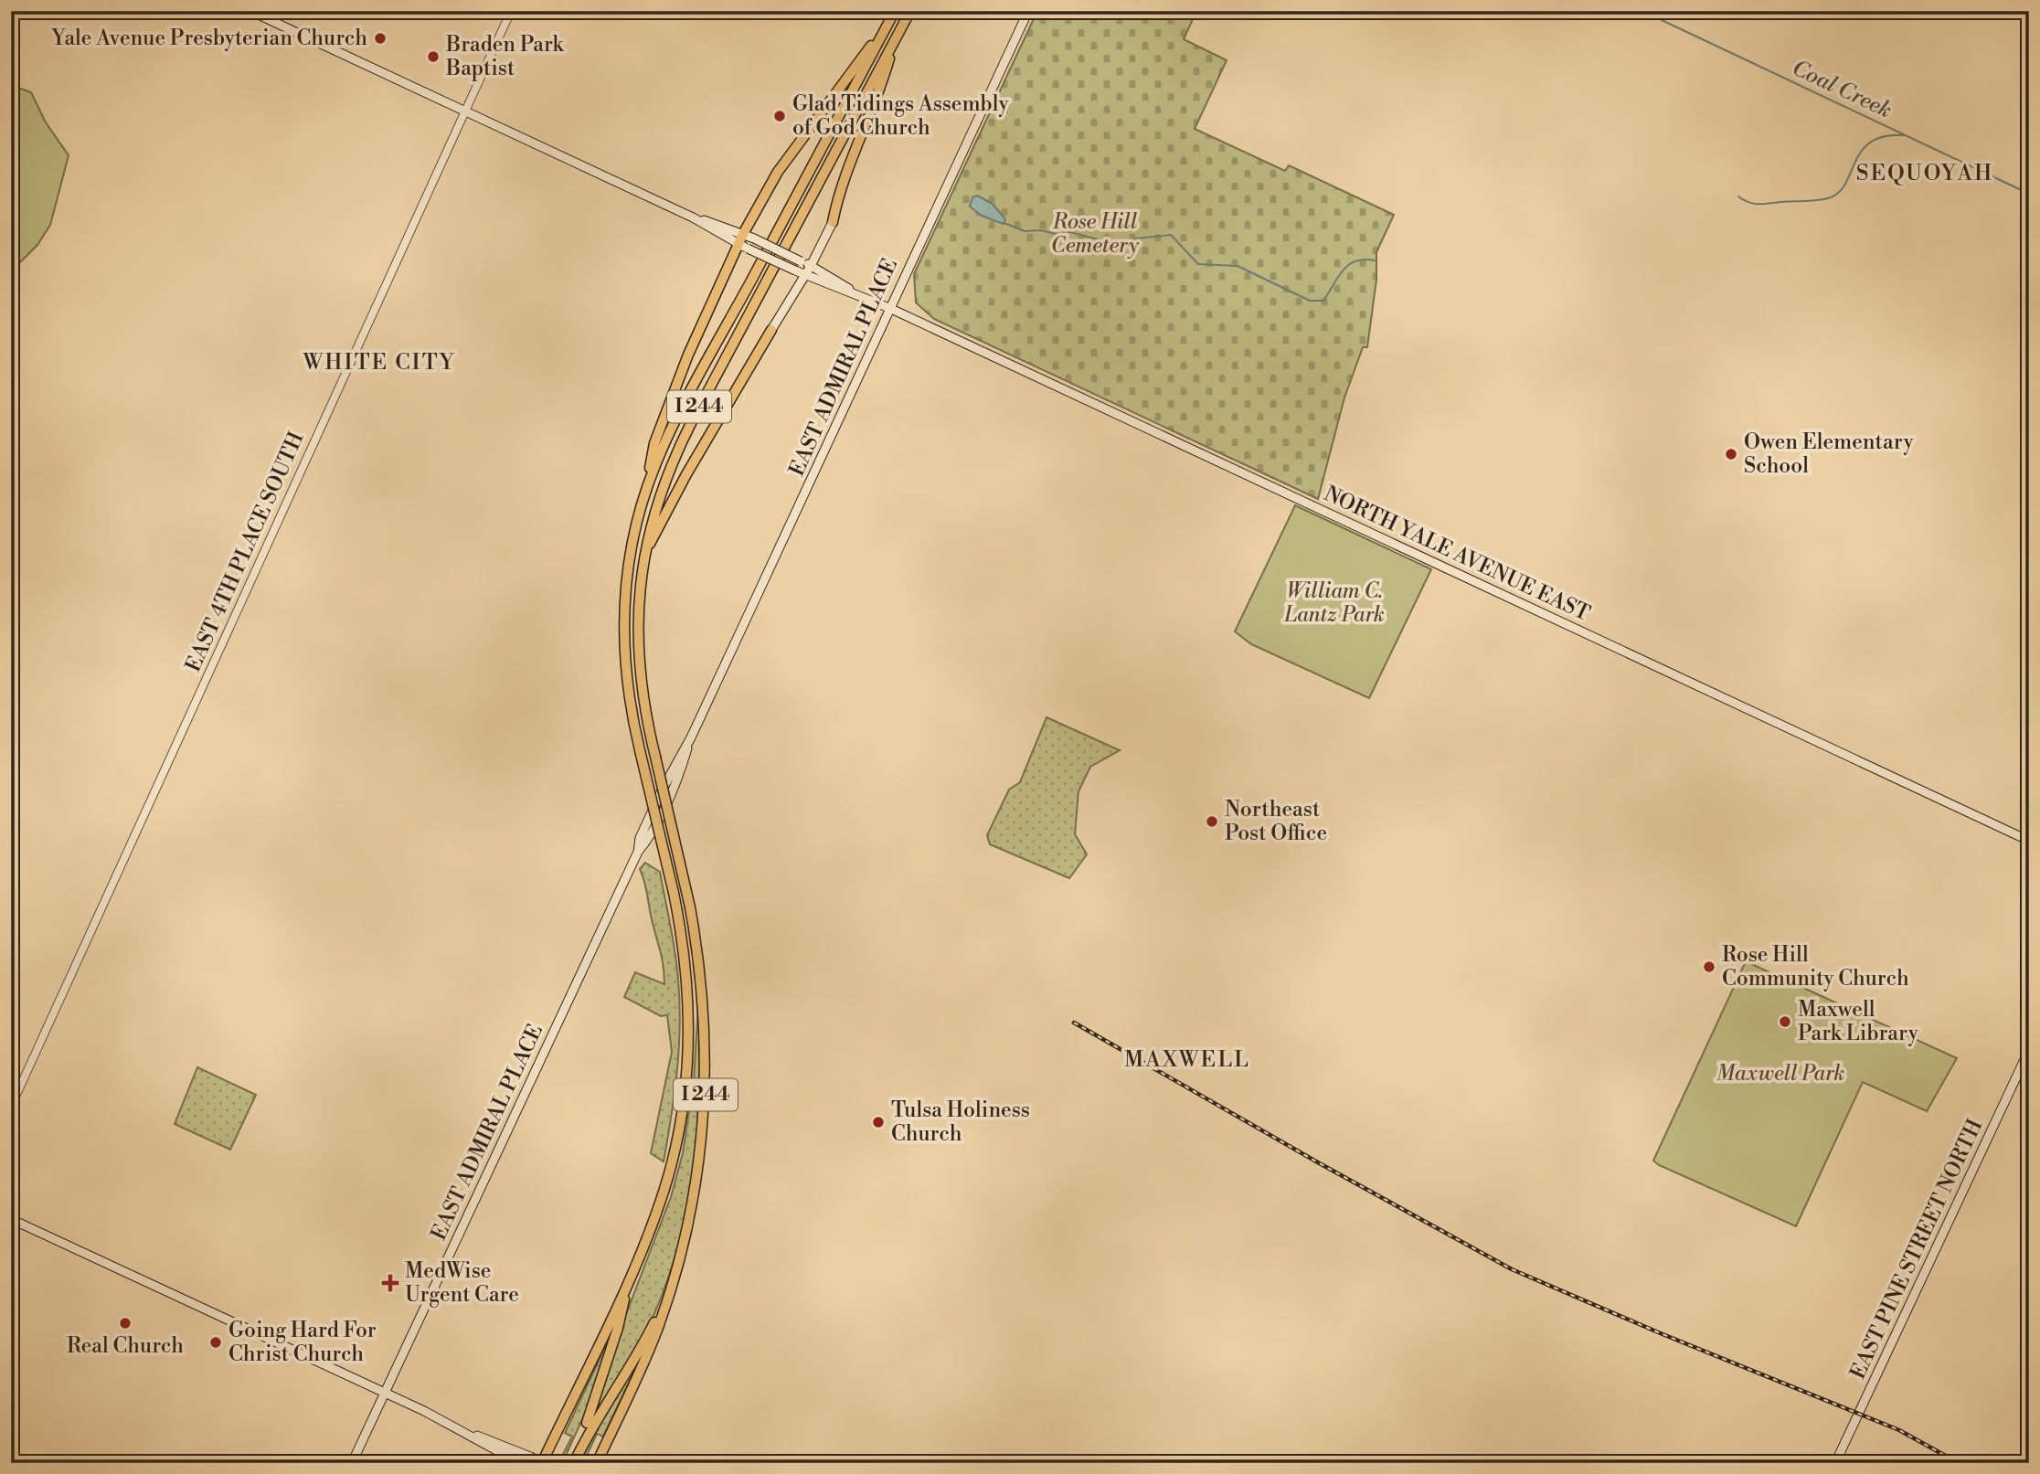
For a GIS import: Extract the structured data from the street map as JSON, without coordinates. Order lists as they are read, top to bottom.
{
  "streets": {
    "highway": ["I 244"],
    "main road": ["EAST ADMIRAL PLACE", "NORTH YALE AVENUE EAST", "EAST PINE STREET NORTH"],
    "street": ["EAST 4TH PLACE SOUTH"]
  },
  "crossings": [
    ["EAST ADMIRAL PLACE", "NORTH YALE AVENUE EAST"]
  ],
  "districts": ["SEQUOYAH", "WHITE CITY", "MAXWELL"],
  "water": ["Coal Creek"],
  "parks": ["Rose Hill Cemetery", "William C. Lantz Park", "Maxwell Park"],
  "places": {
    "other": [
      "Yale Avenue Presbyterian Church",
      "Braden Park Baptist",
      "Glad Tidings Assembly of God Church",
      "Owen Elementary School",
      "Northeast Post Office",
      "Rose Hill Community Church",
      "Maxwell Park Library",
      "Tulsa Holiness Church",
      "Real Church",
      "Going Hard For Christ Church"
    ],
    "health": ["MedWise Urgent Care"]
  }
}
